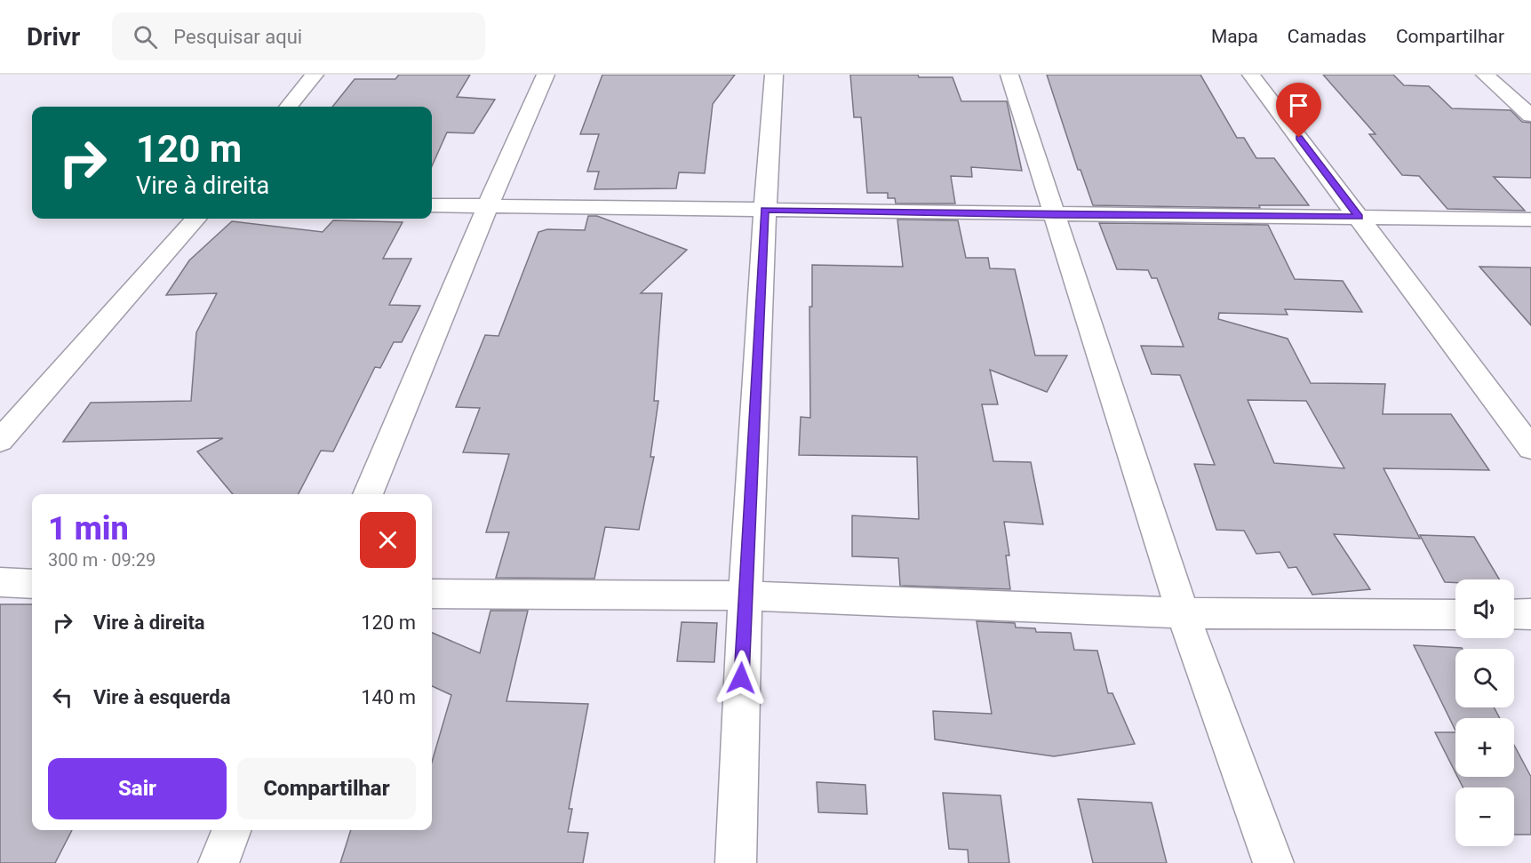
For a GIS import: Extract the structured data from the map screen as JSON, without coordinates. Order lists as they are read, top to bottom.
{
  "page": {
    "header": "Drivr",
    "search": "Pesquisar aqui",
    "nav": ["Mapa", "Camadas", "Compartilhar"],
    "turn": ["120 m", "Vire à direita"],
    "heading": ["1 min", "300 m · 09:29"],
    "map_buttons": ["+", "−"],
    "list": [
      {
        "name": "Vire à direita",
        "value": "120 m"
      },
      {
        "name": "Vire à esquerda",
        "value": "140 m"
      }
    ],
    "buttons": ["Sair", "Compartilhar"]
  }
}
